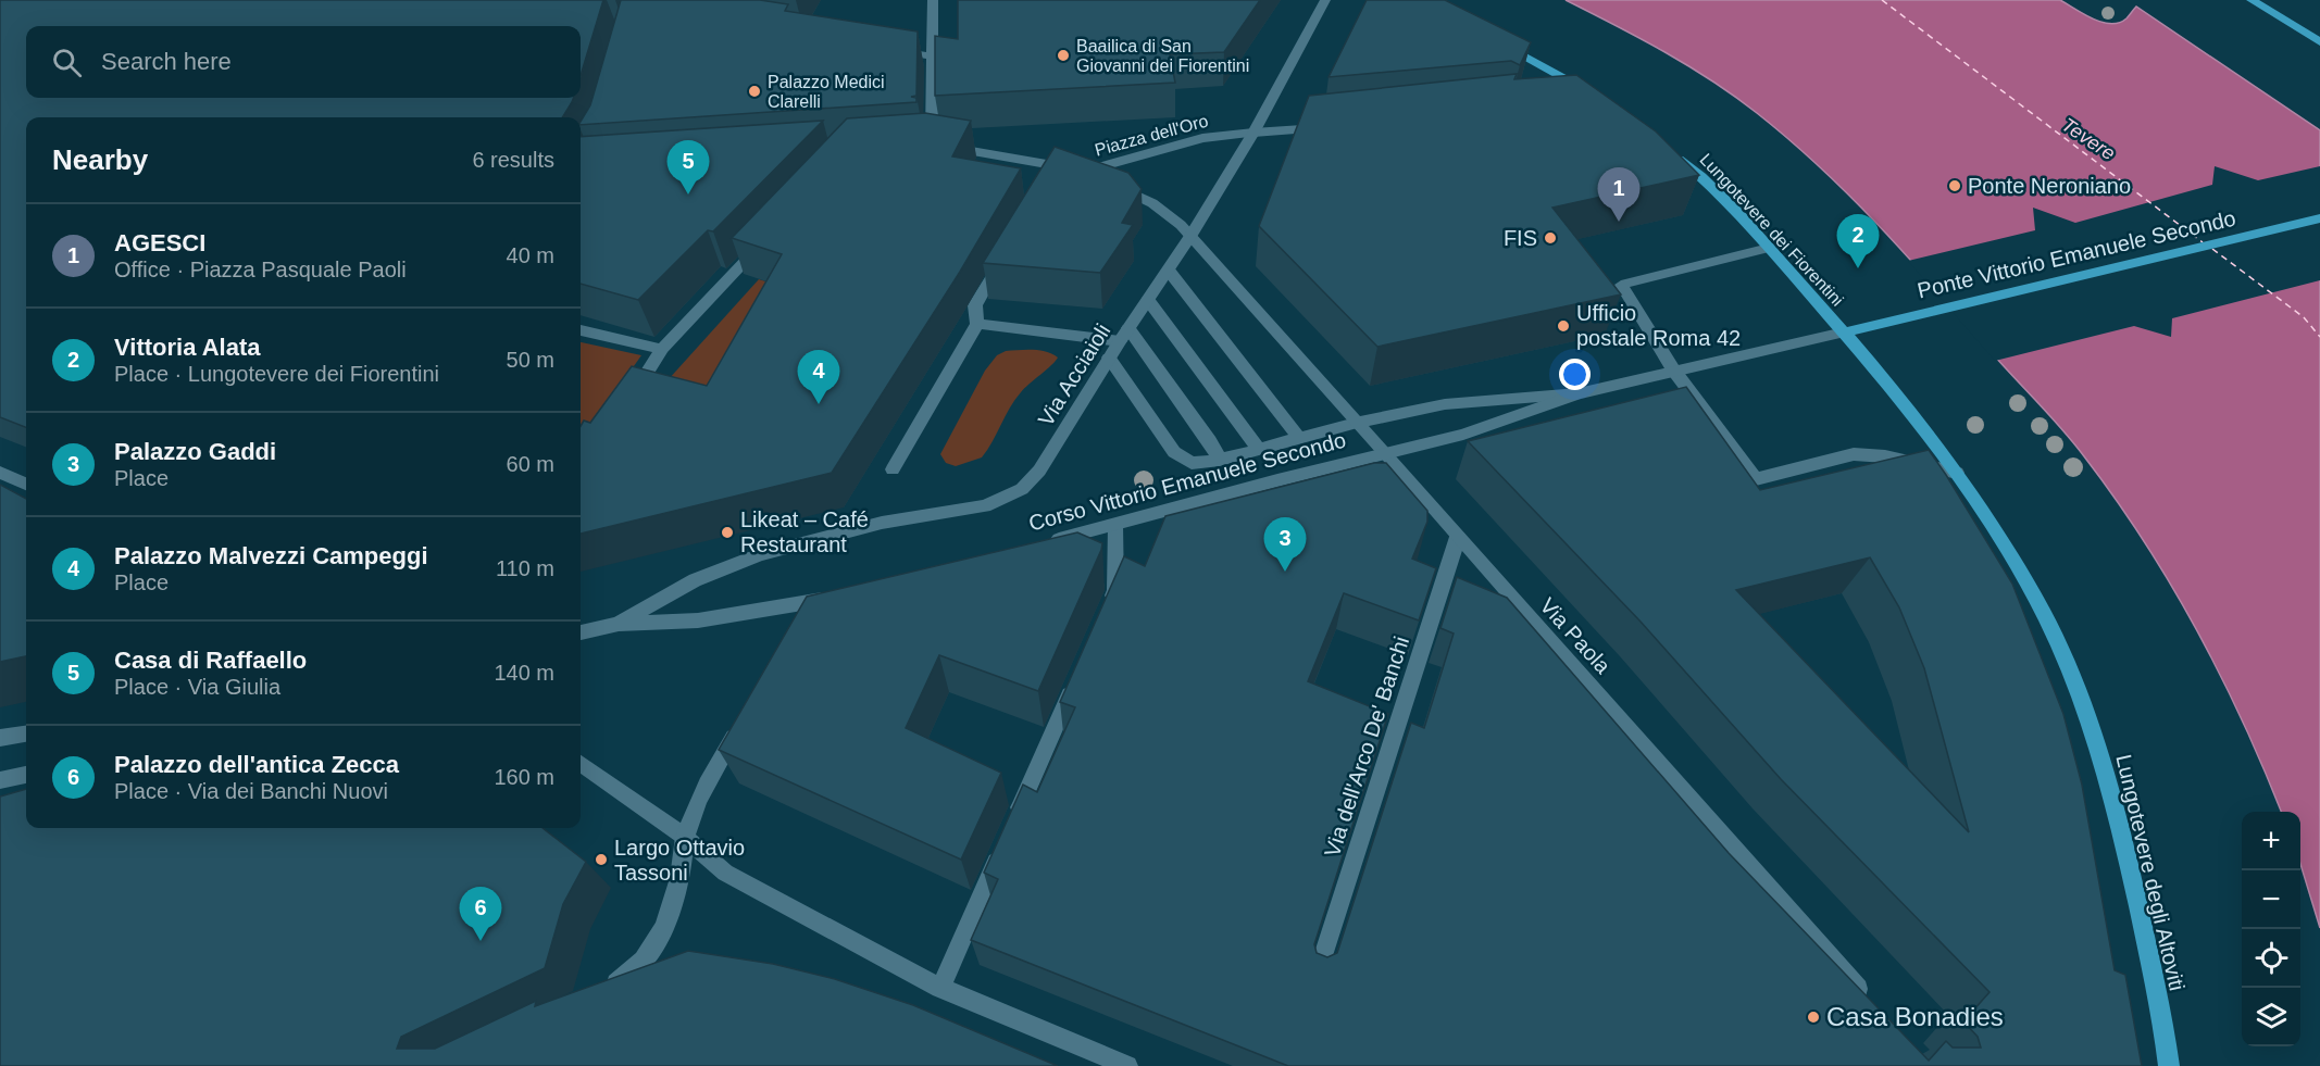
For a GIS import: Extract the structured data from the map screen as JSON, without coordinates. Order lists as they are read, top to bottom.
{
  "streets": {
    "main road": ["Lungotevere dei Fiorentini", "Ponte Vittorio Emanuele Secondo", "Lungotevere degli Altoviti"],
    "street": [
      "Piazza dell'Oro",
      "Via Acciaioli",
      "Corso Vittorio Emanuele Secondo",
      "Via Paola",
      "Via dell'Arco De' Banchi"
    ]
  },
  "crossings": [
    ["Piazza dell'Oro", "Via Acciaioli"],
    ["Piazza dell'Oro", "Via Paola"],
    ["Lungotevere dei Fiorentini", "Ponte Vittorio Emanuele Secondo"],
    ["Lungotevere dei Fiorentini", "Corso Vittorio Emanuele Secondo"],
    ["Lungotevere dei Fiorentini", "Lungotevere degli Altoviti"],
    ["Ponte Vittorio Emanuele Secondo", "Corso Vittorio Emanuele Secondo"],
    ["Ponte Vittorio Emanuele Secondo", "Lungotevere degli Altoviti"],
    ["Via Acciaioli", "Corso Vittorio Emanuele Secondo"],
    ["Via Acciaioli", "Via Paola"],
    ["Corso Vittorio Emanuele Secondo", "Via Paola"],
    ["Corso Vittorio Emanuele Secondo", "Lungotevere degli Altoviti"],
    ["Via Paola", "Via dell'Arco De' Banchi"]
  ],
  "water": ["Tevere"],
  "places": [
    "Baailica di San Giovanni dei Fiorentini",
    "Palazzo Medici Clarelli",
    "Ponte Neroniano",
    "FIS",
    "Ufficio postale Roma 42",
    "Likeat – Café Restaurant",
    "Largo Ottavio Tassoni",
    "Casa Bonadies"
  ],
  "page": {
    "search": "Search here",
    "heading": ["Nearby", "6 results"],
    "pins": [
      "5",
      "1",
      "2",
      "4",
      "3",
      "6"
    ],
    "list": [
      {
        "mark": "1",
        "name": "AGESCI",
        "note": "Office · Piazza Pasquale Paoli",
        "value": "40 m"
      },
      {
        "mark": "2",
        "name": "Vittoria Alata",
        "note": "Place · Lungotevere dei Fiorentini",
        "value": "50 m"
      },
      {
        "mark": "3",
        "name": "Palazzo Gaddi",
        "note": "Place",
        "value": "60 m"
      },
      {
        "mark": "4",
        "name": "Palazzo Malvezzi Campeggi",
        "note": "Place",
        "value": "110 m"
      },
      {
        "mark": "5",
        "name": "Casa di Raffaello",
        "note": "Place · Via Giulia",
        "value": "140 m"
      },
      {
        "mark": "6",
        "name": "Palazzo dell'antica Zecca",
        "note": "Place · Via dei Banchi Nuovi",
        "value": "160 m"
      }
    ],
    "map_buttons": ["+", "−"]
  }
}
